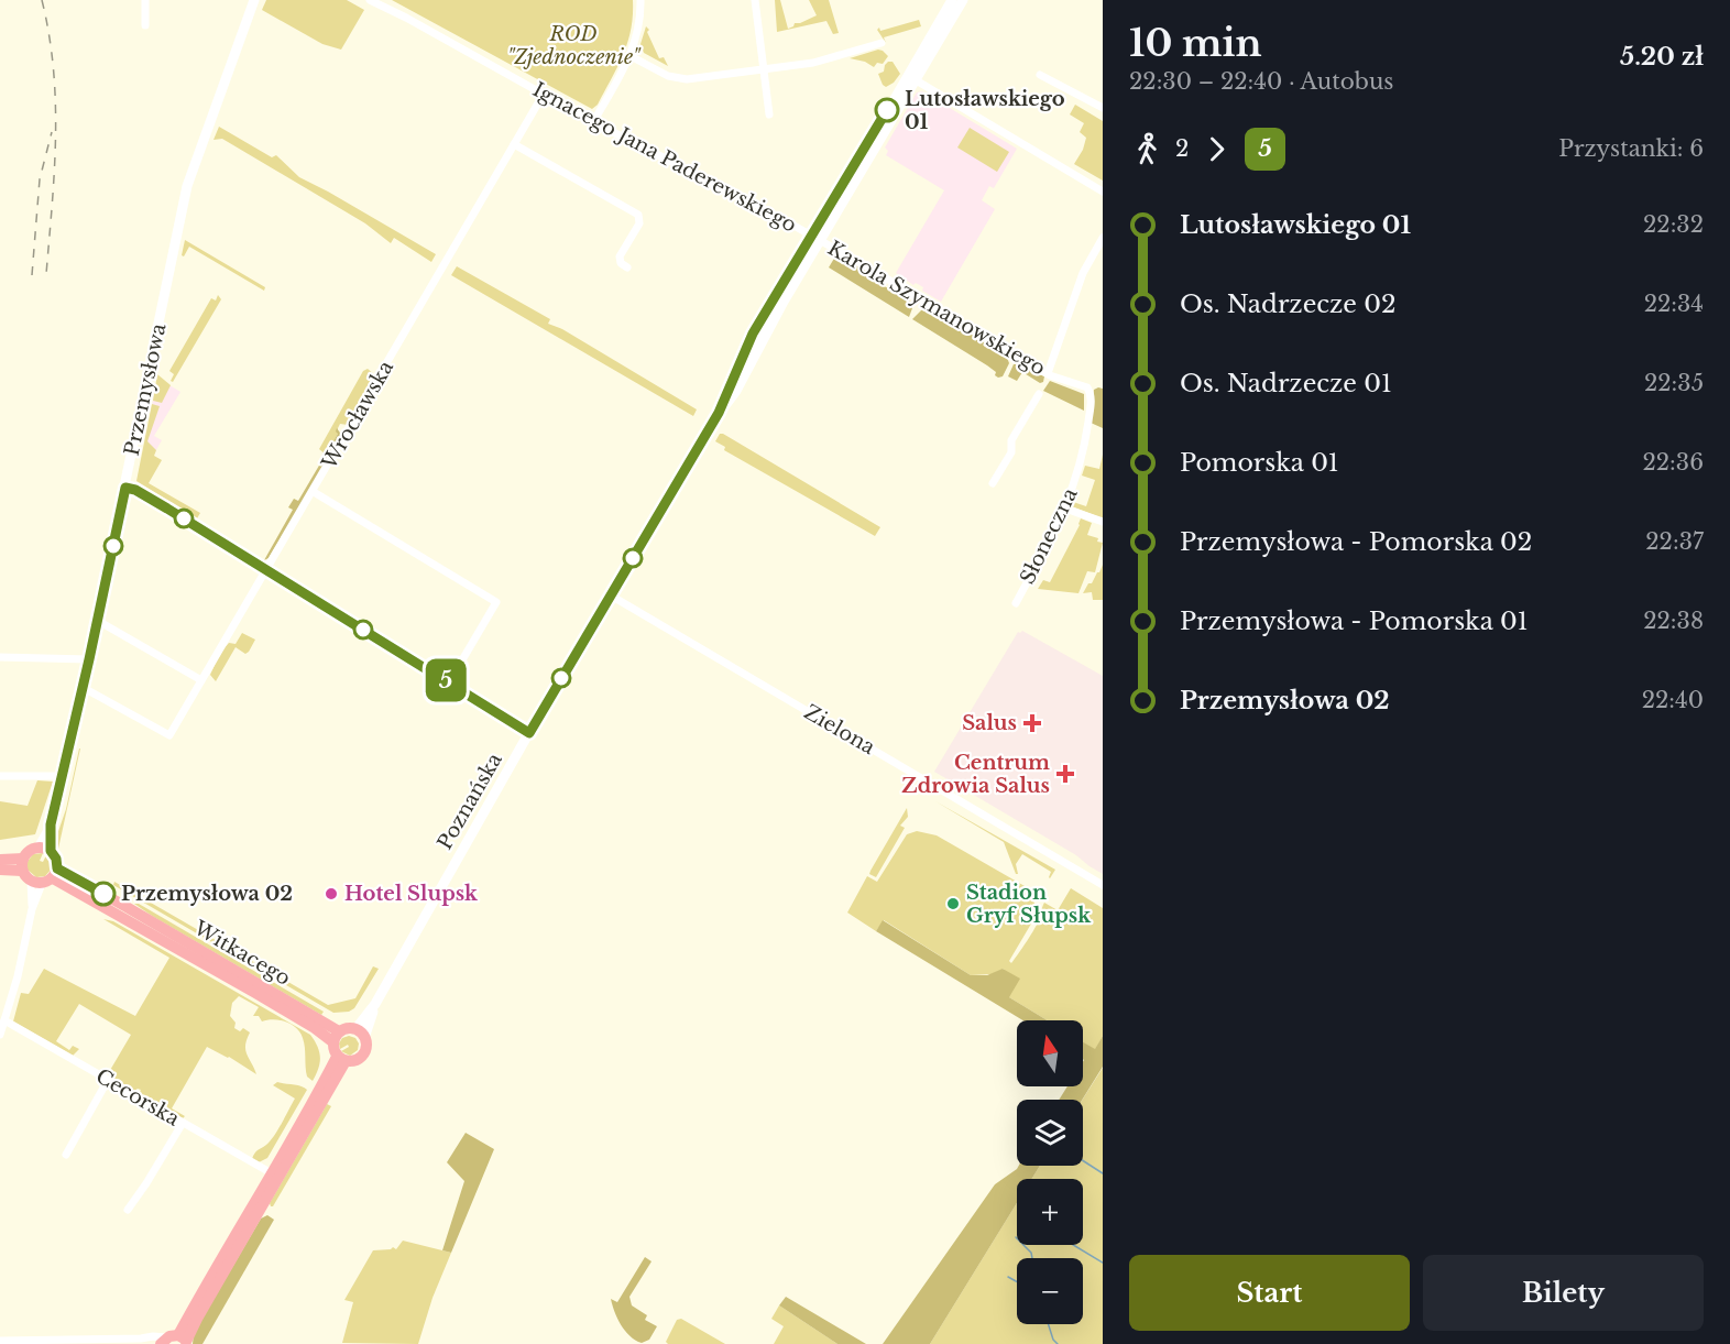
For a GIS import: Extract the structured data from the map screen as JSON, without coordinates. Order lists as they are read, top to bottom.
{
  "streets": {
    "main road": ["Przemysłowa", "Poznańska", "Witkacego"],
    "street": [
      "Ignacego Jana Paderewskiego",
      "Karola Szymanowskiego",
      "Wrocławska",
      "Słoneczna",
      "Zielona",
      "Cecorska"
    ]
  },
  "crossings": [
    ["Ignacego Jana Paderewskiego", "Karola Szymanowskiego"],
    ["Ignacego Jana Paderewskiego", "Wrocławska"],
    ["Ignacego Jana Paderewskiego", "Poznańska"],
    ["Karola Szymanowskiego", "Słoneczna"],
    ["Karola Szymanowskiego", "Poznańska"],
    ["Przemysłowa", "Wrocławska"],
    ["Zielona", "Poznańska"],
    ["Poznańska", "Witkacego"]
  ],
  "parks": ["ROD \"Zjednoczenie\""],
  "places": {
    "other": [
      "Lutosławskiego 01",
      "Przemysłowa 02",
      "Hotel Slupsk",
      "Stadion Gryf Słupsk"
    ],
    "health": ["Salus", "Centrum Zdrowia Salus"]
  },
  "lines": ["bus line 5"],
  "north": "top",
  "page": {
    "on_map": "5",
    "heading": ["10 min", "22:30 – 22:40 · Autobus", "5.20 zł"],
    "legs": ["2", "5", "Przystanki: 6"],
    "list": [
      {
        "name": "Lutosławskiego 01",
        "value": "22:32"
      },
      {
        "name": "Os. Nadrzecze 02",
        "value": "22:34"
      },
      {
        "name": "Os. Nadrzecze 01",
        "value": "22:35"
      },
      {
        "name": "Pomorska 01",
        "value": "22:36"
      },
      {
        "name": "Przemysłowa - Pomorska 02",
        "value": "22:37"
      },
      {
        "name": "Przemysłowa - Pomorska 01",
        "value": "22:38"
      },
      {
        "name": "Przemysłowa 02",
        "value": "22:40"
      }
    ],
    "map_buttons": ["+", "−"],
    "buttons": ["Start", "Bilety"]
  }
}
